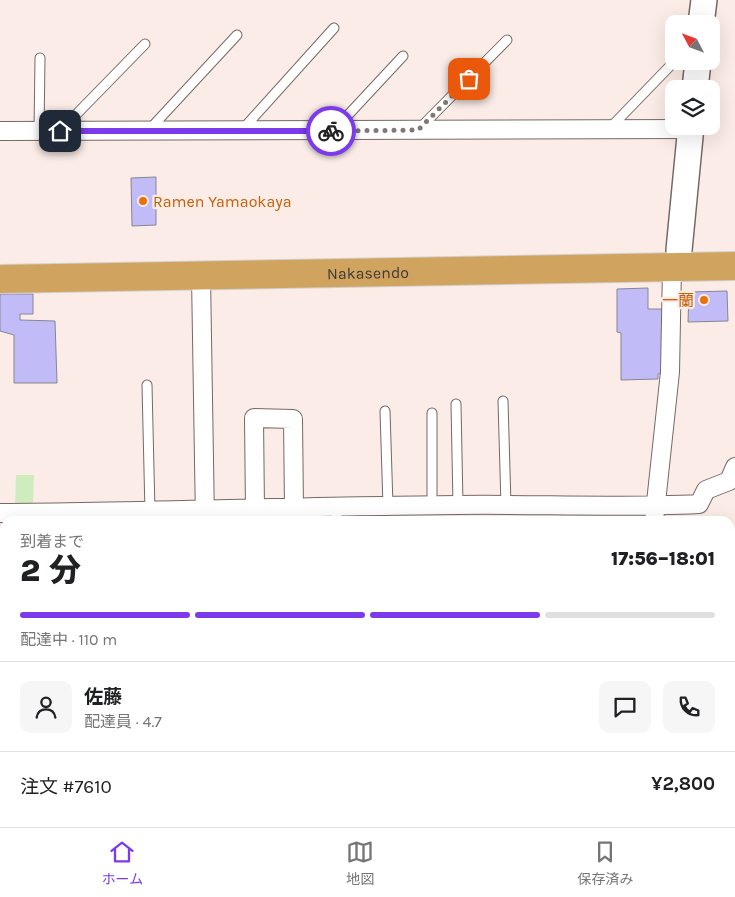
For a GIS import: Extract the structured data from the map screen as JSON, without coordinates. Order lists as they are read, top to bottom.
{
  "streets": {
    "highway": ["Nakasendo"]
  },
  "places": ["Ramen Yamaokaya", "一蘭"],
  "north": "top left",
  "page": {
    "heading": ["2 分", "到着まで", "17:56–18:01"],
    "panel": [
      "佐藤",
      "配達員 · 4.7",
      "注文 #7610",
      "¥2,800"
    ],
    "bar": "配達中 · 110 m",
    "tabs": ["ホーム", "地図", "保存済み"]
  }
}
